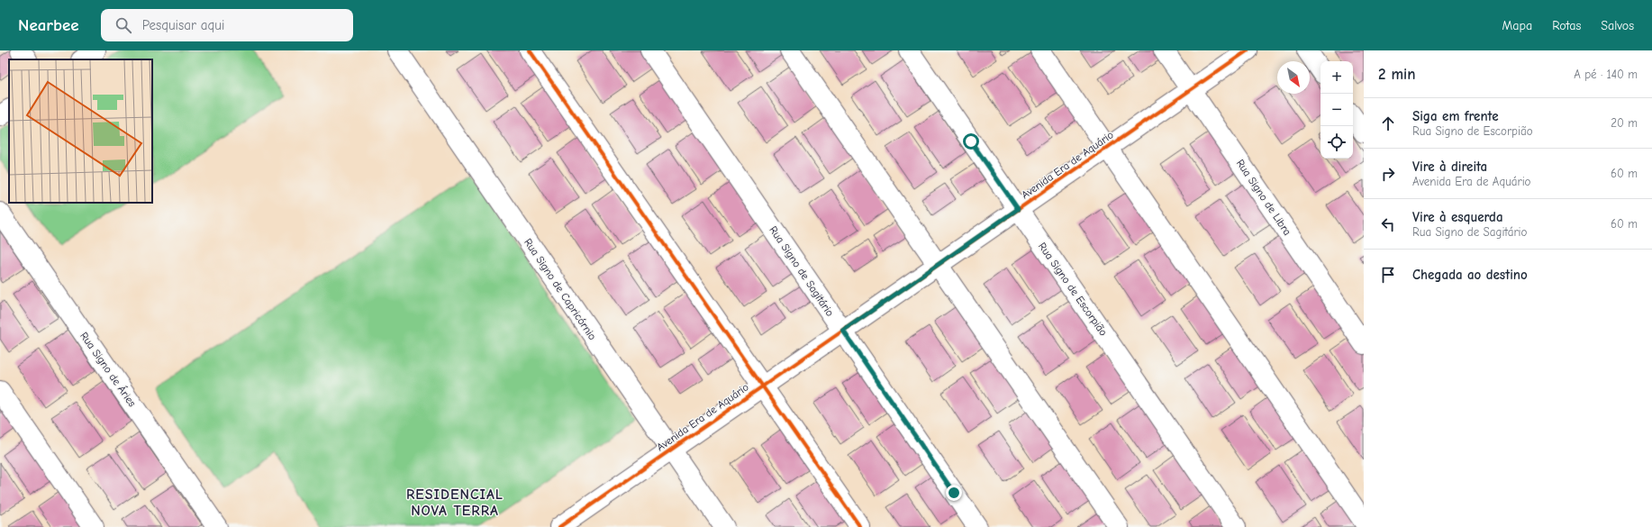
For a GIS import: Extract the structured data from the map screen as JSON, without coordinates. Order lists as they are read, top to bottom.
{
  "streets": {
    "street": [
      "Avenida Era de Aquário",
      "Rua Signo de Libra",
      "Rua Signo de Sagitário",
      "Rua Signo de Capricórnio",
      "Rua Signo de Escorpião",
      "Rua Signo de Áries"
    ]
  },
  "crossings": [
    ["Avenida Era de Aquário", "Rua Signo de Libra"],
    ["Avenida Era de Aquário", "Rua Signo de Sagitário"],
    ["Avenida Era de Aquário", "Rua Signo de Capricórnio"],
    ["Avenida Era de Aquário", "Rua Signo de Escorpião"]
  ],
  "districts": ["RESIDENCIAL NOVA TERRA"],
  "north": "bottom right",
  "page": {
    "header": "Nearbee",
    "search": "Pesquisar aqui",
    "nav": ["Mapa", "Rotas", "Salvos"],
    "heading": ["2 min", "A pé · 140 m"],
    "map_buttons": ["+", "−"],
    "list": [
      ["Siga em frente", "Rua Signo de Escorpião", "20 m"],
      ["Vire à direita", "Avenida Era de Aquário", "60 m"],
      ["Vire à esquerda", "Rua Signo de Sagitário", "60 m"],
      "Chegada ao destino"
    ]
  }
}
